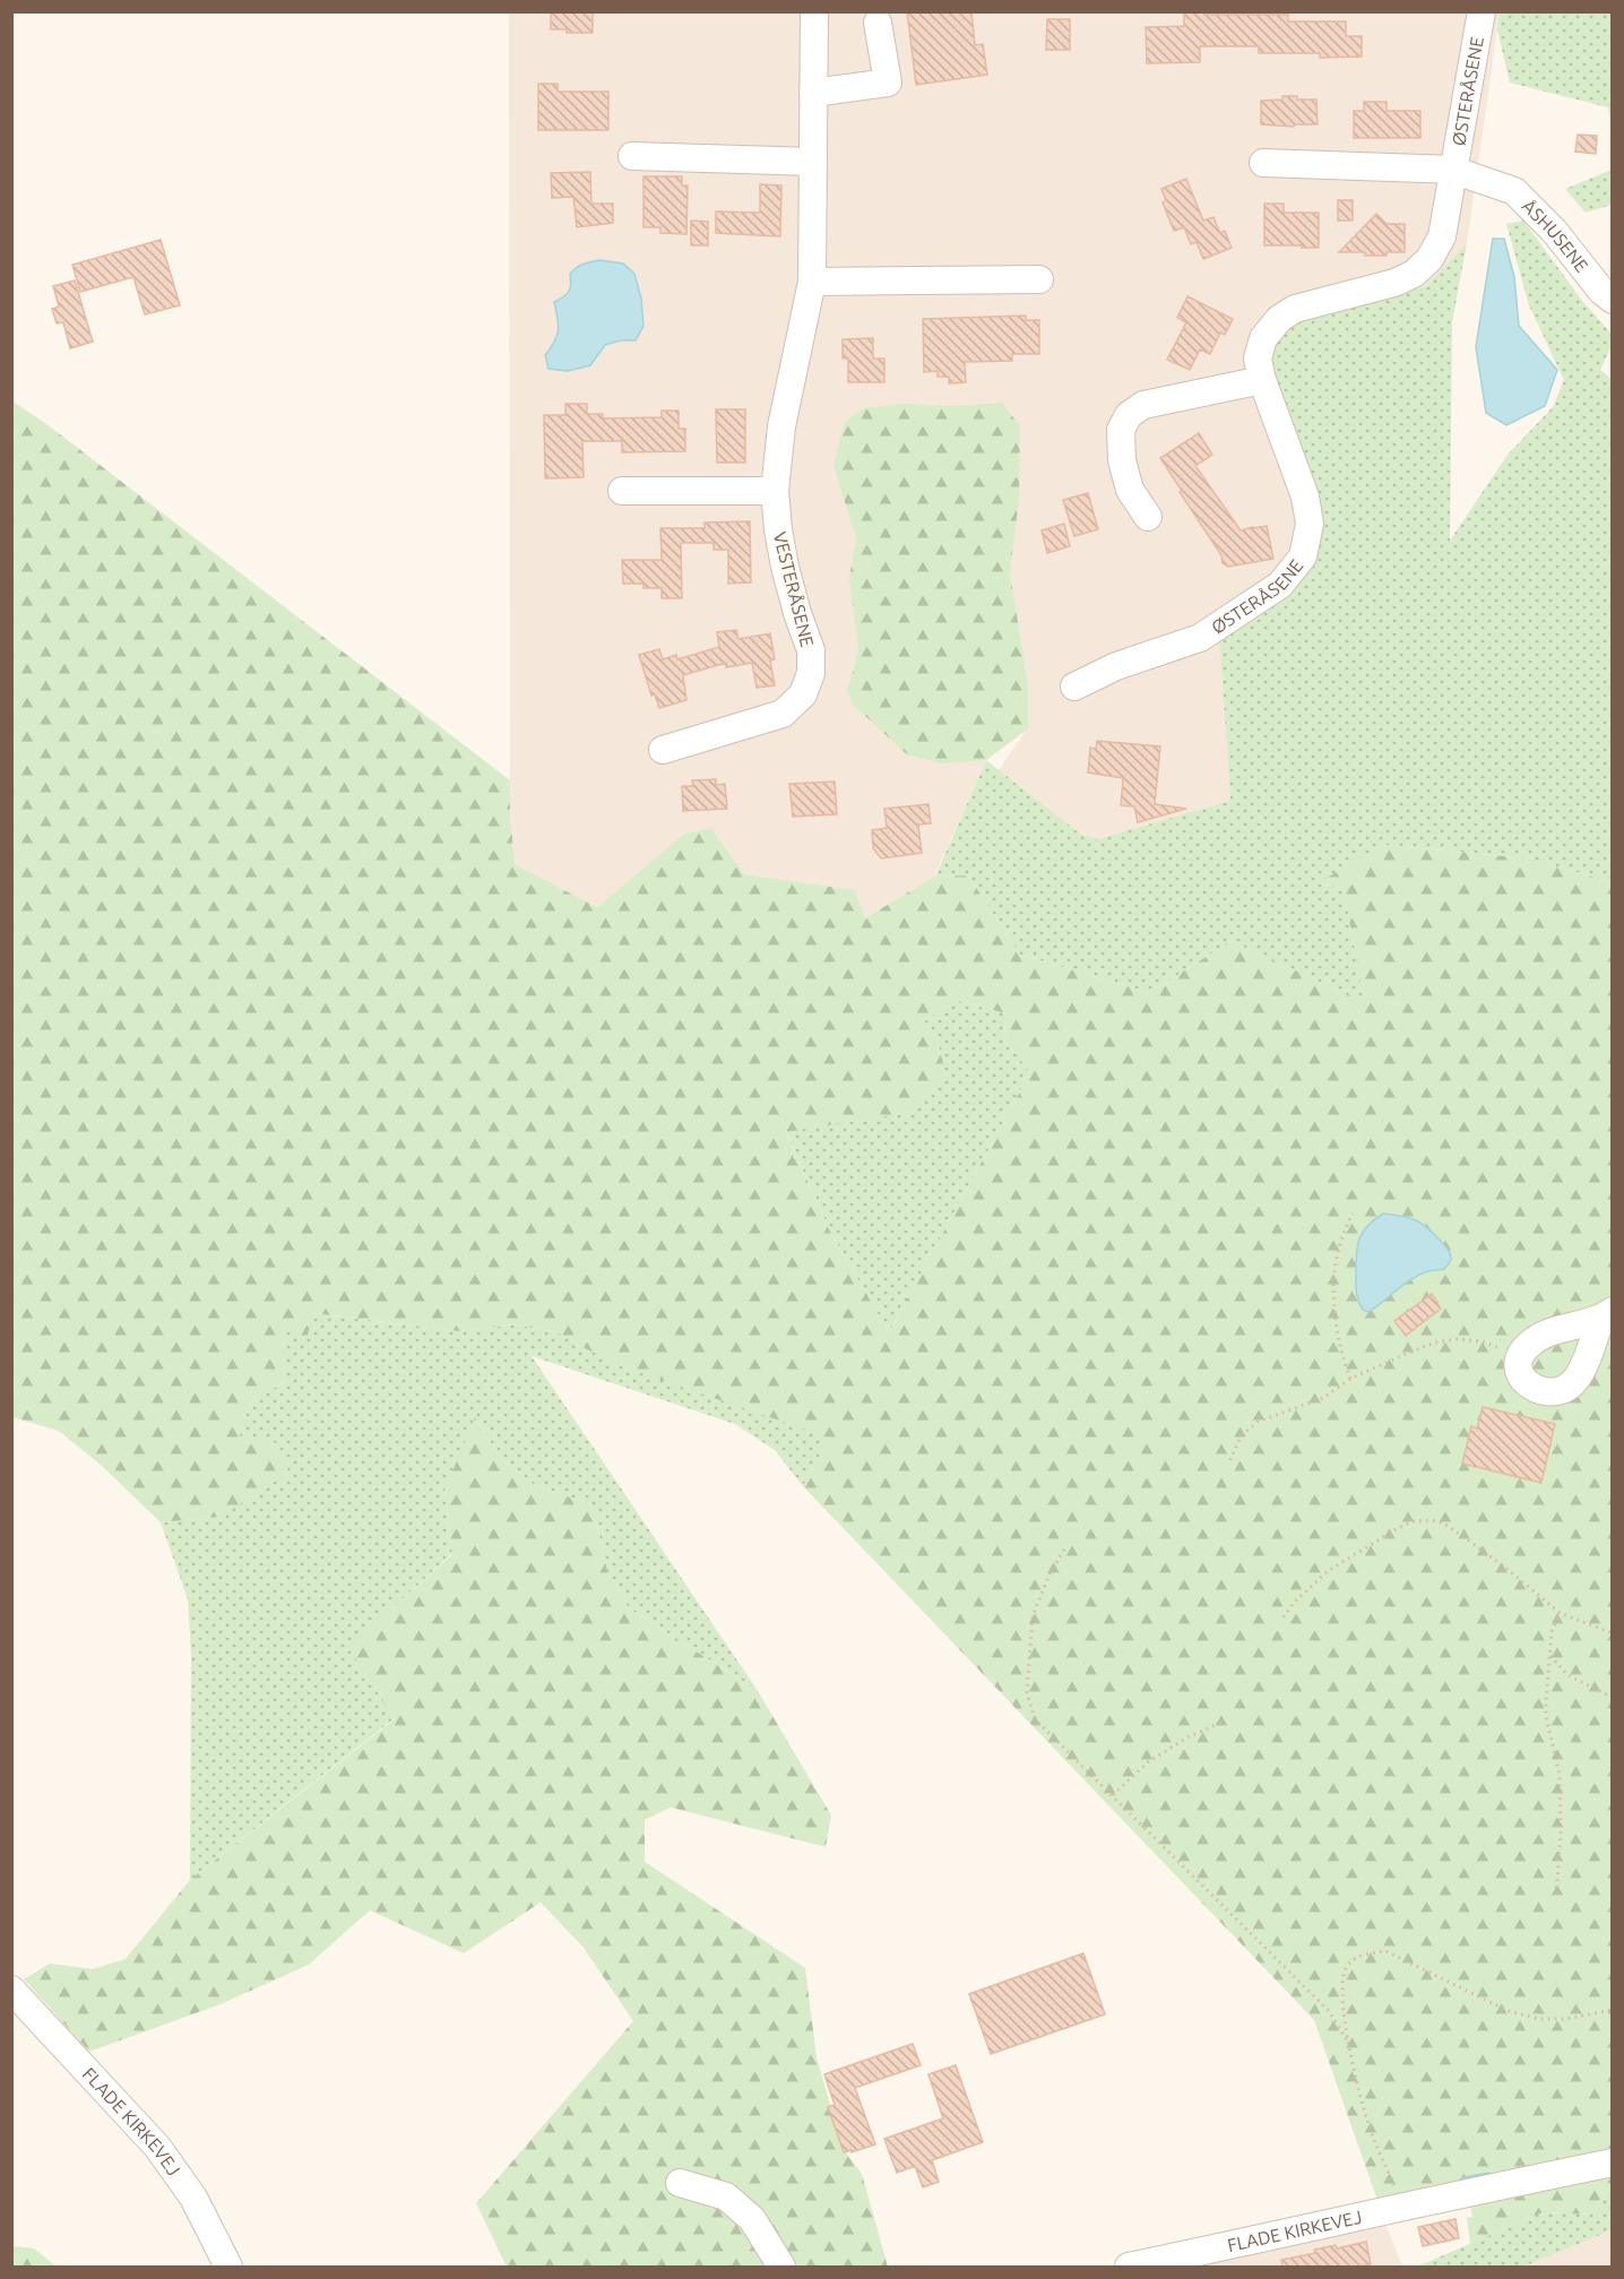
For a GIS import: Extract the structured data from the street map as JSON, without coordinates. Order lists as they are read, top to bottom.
{
  "streets": {
    "street": [
      "ØSTERÅSENE",
      "ÅSHUSENE",
      "VESTERÅSENE",
      "FLADE KIRKEVEJ"
    ]
  },
  "crossings": [
    ["ØSTERÅSENE", "ÅSHUSENE"]
  ]
}
